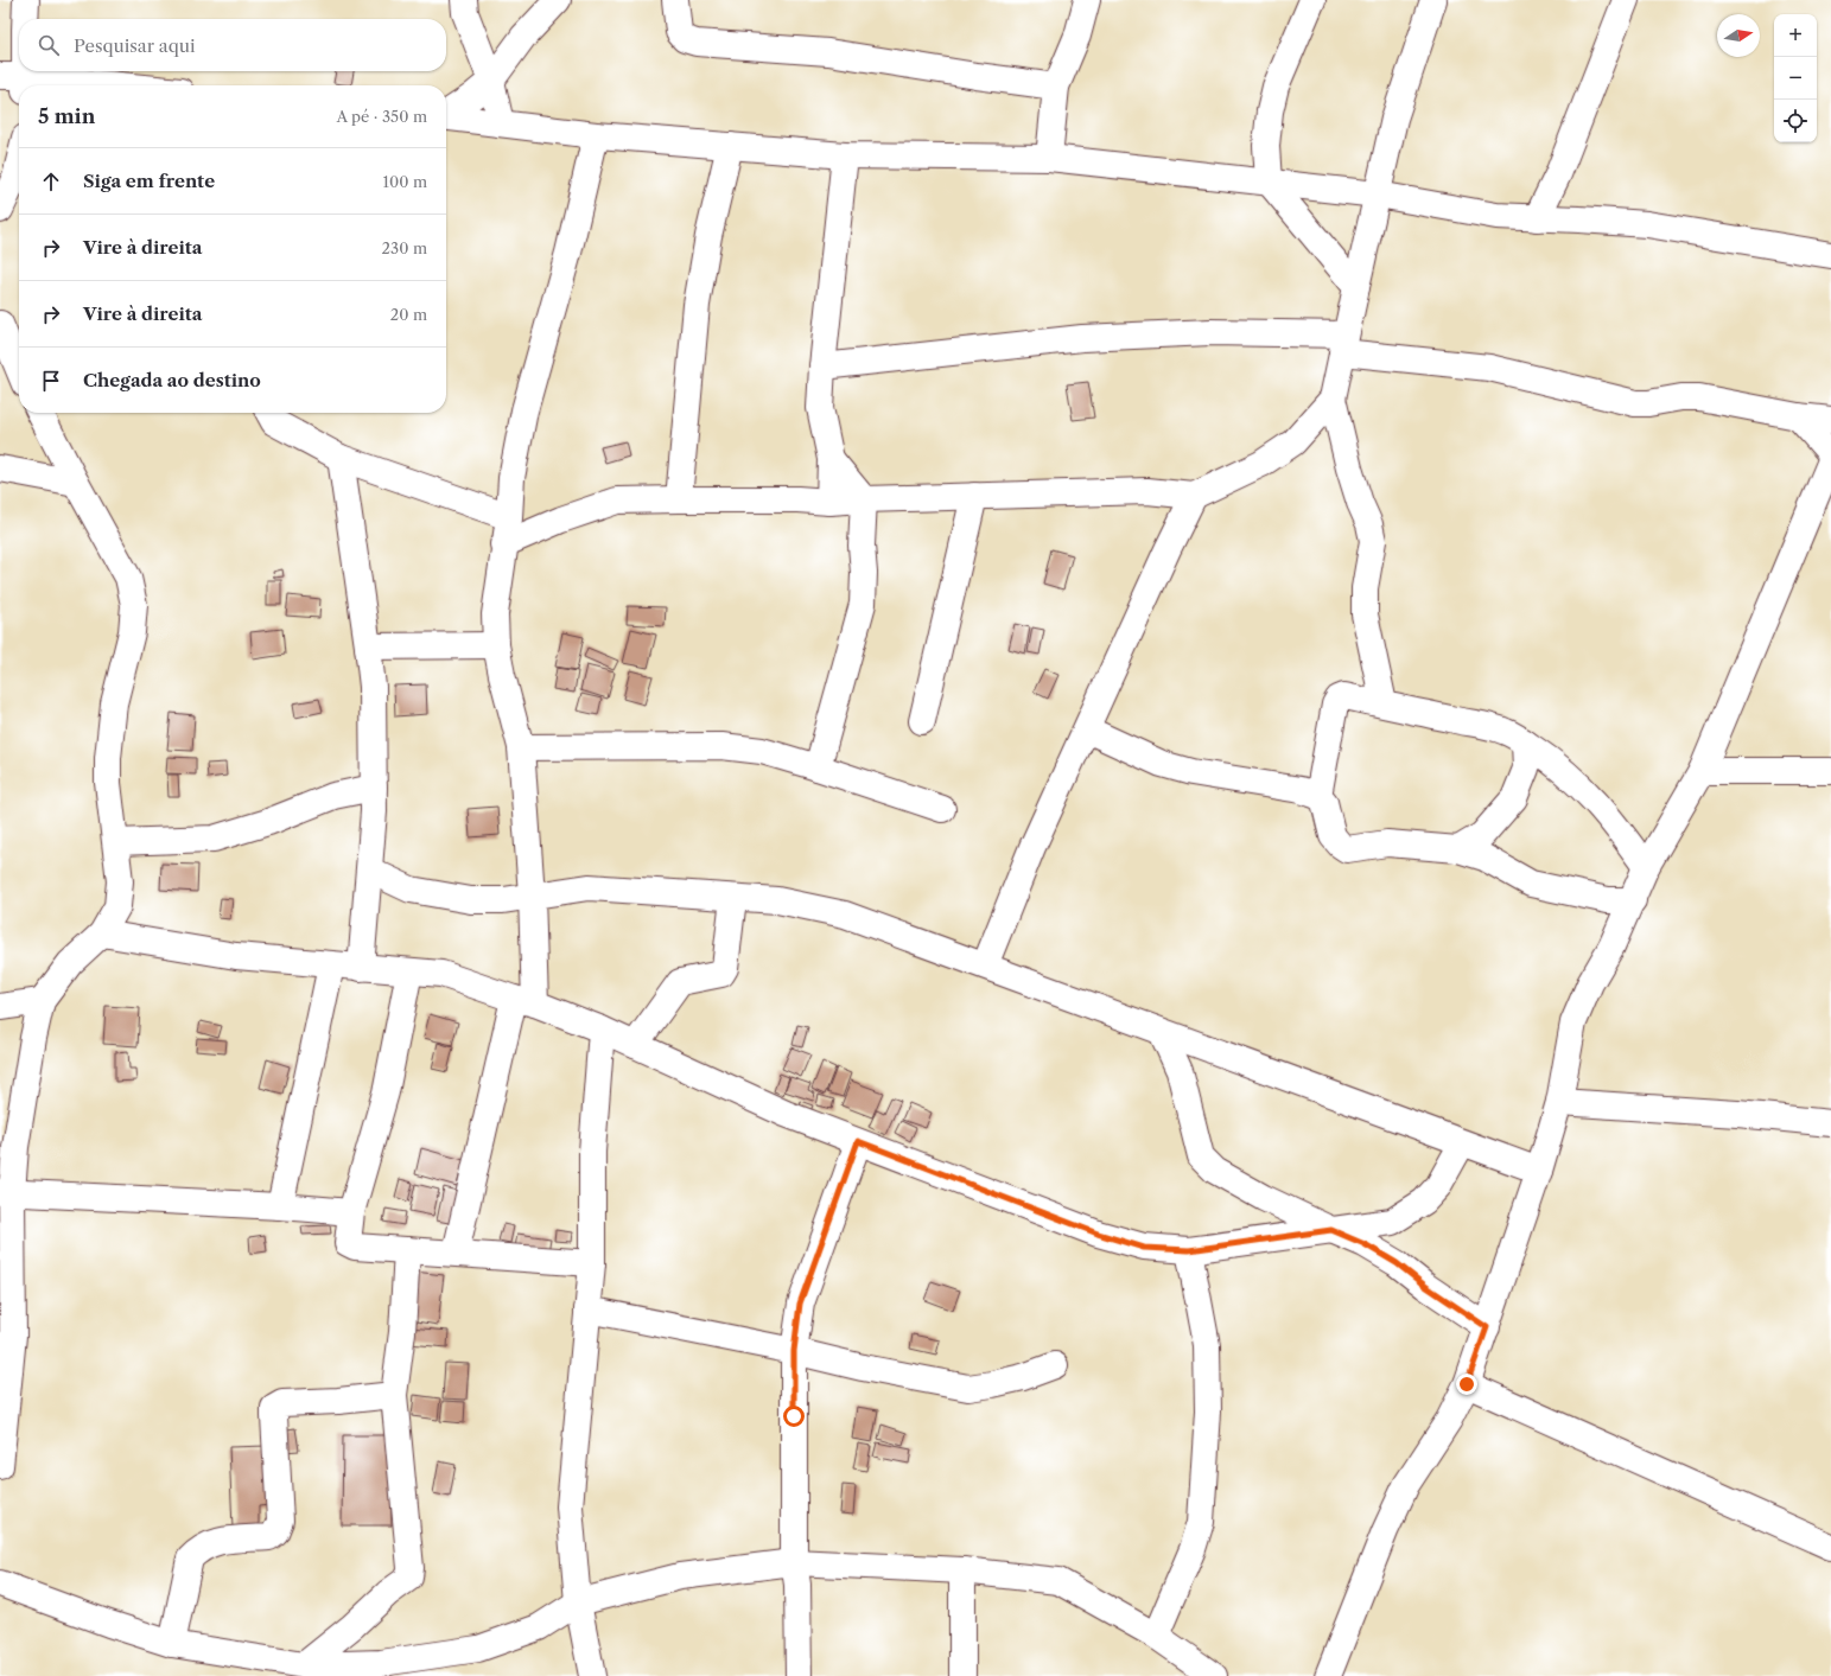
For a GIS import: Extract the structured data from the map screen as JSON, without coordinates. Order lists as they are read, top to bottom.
{
  "north": "right",
  "page": {
    "map_buttons": ["+", "−"],
    "search": "Pesquisar aqui",
    "heading": ["5 min", "A pé · 350 m"],
    "list": [
      ["Siga em frente", "100 m"],
      ["Vire à direita", "230 m"],
      ["Vire à direita", "20 m"],
      "Chegada ao destino"
    ]
  }
}
